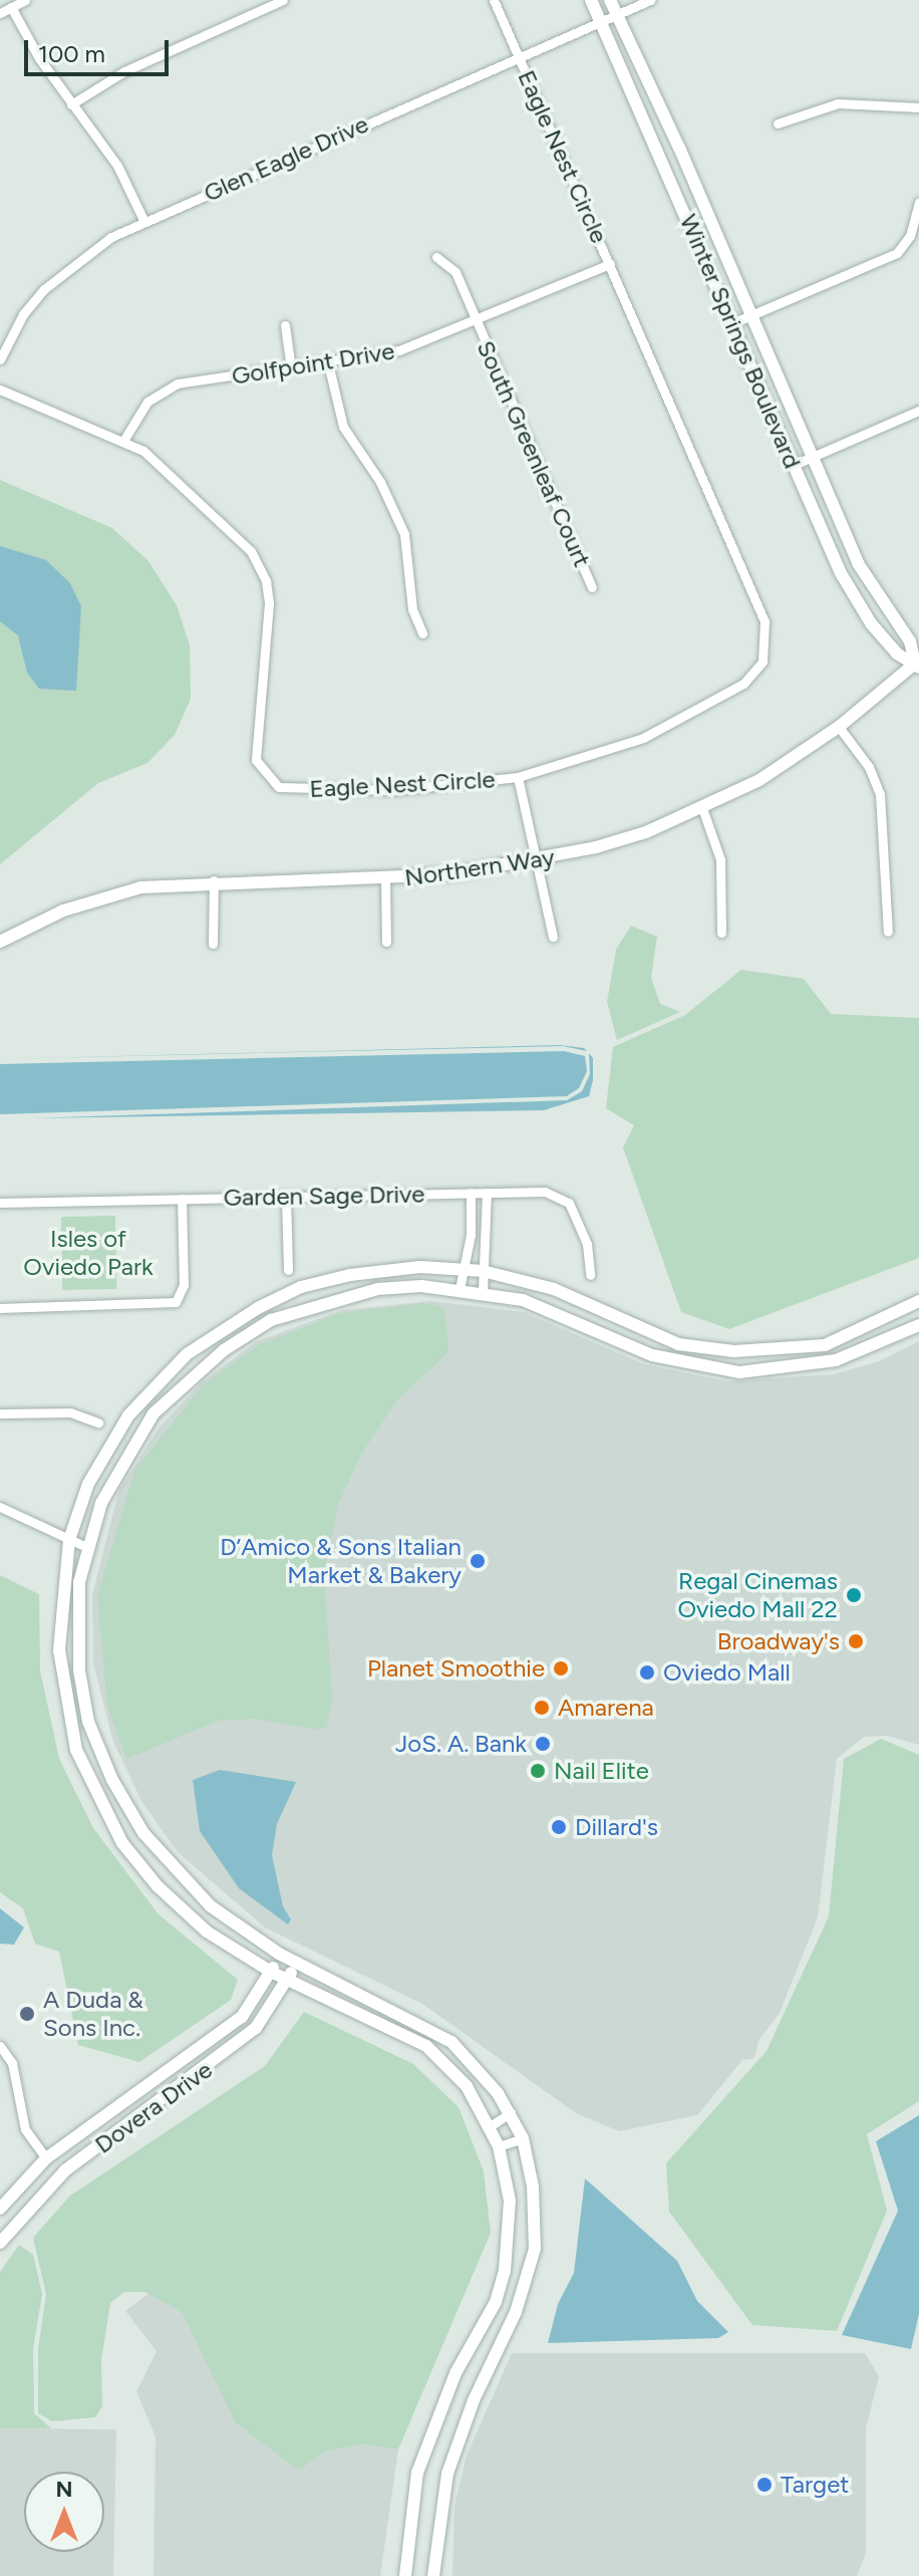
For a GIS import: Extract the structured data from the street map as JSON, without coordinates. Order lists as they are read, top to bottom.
{
  "streets": {
    "street": [
      "Eagle Nest Circle",
      "Glen Eagle Drive",
      "Winter Springs Boulevard",
      "Golfpoint Drive",
      "South Greenleaf Court",
      "Northern Way",
      "Garden Sage Drive",
      "Dovera Drive"
    ]
  },
  "crossings": [
    ["Eagle Nest Circle", "Glen Eagle Drive"],
    ["Eagle Nest Circle", "Golfpoint Drive"],
    ["Glen Eagle Drive", "Winter Springs Boulevard"],
    ["Winter Springs Boulevard", "Northern Way"],
    ["Golfpoint Drive", "South Greenleaf Court"]
  ],
  "parks": ["Isles of Oviedo Park"],
  "places": [
    "D’Amico & Sons Italian Market & Bakery",
    "Regal Cinemas Oviedo Mall 22",
    "Broadway's",
    "Planet Smoothie",
    "Oviedo Mall",
    "Amarena",
    "JoS. A. Bank",
    "Nail Elite",
    "Dillard's",
    "A Duda & Sons Inc.",
    "Target"
  ],
  "scale_bar": "100 m",
  "north": "top"
}
